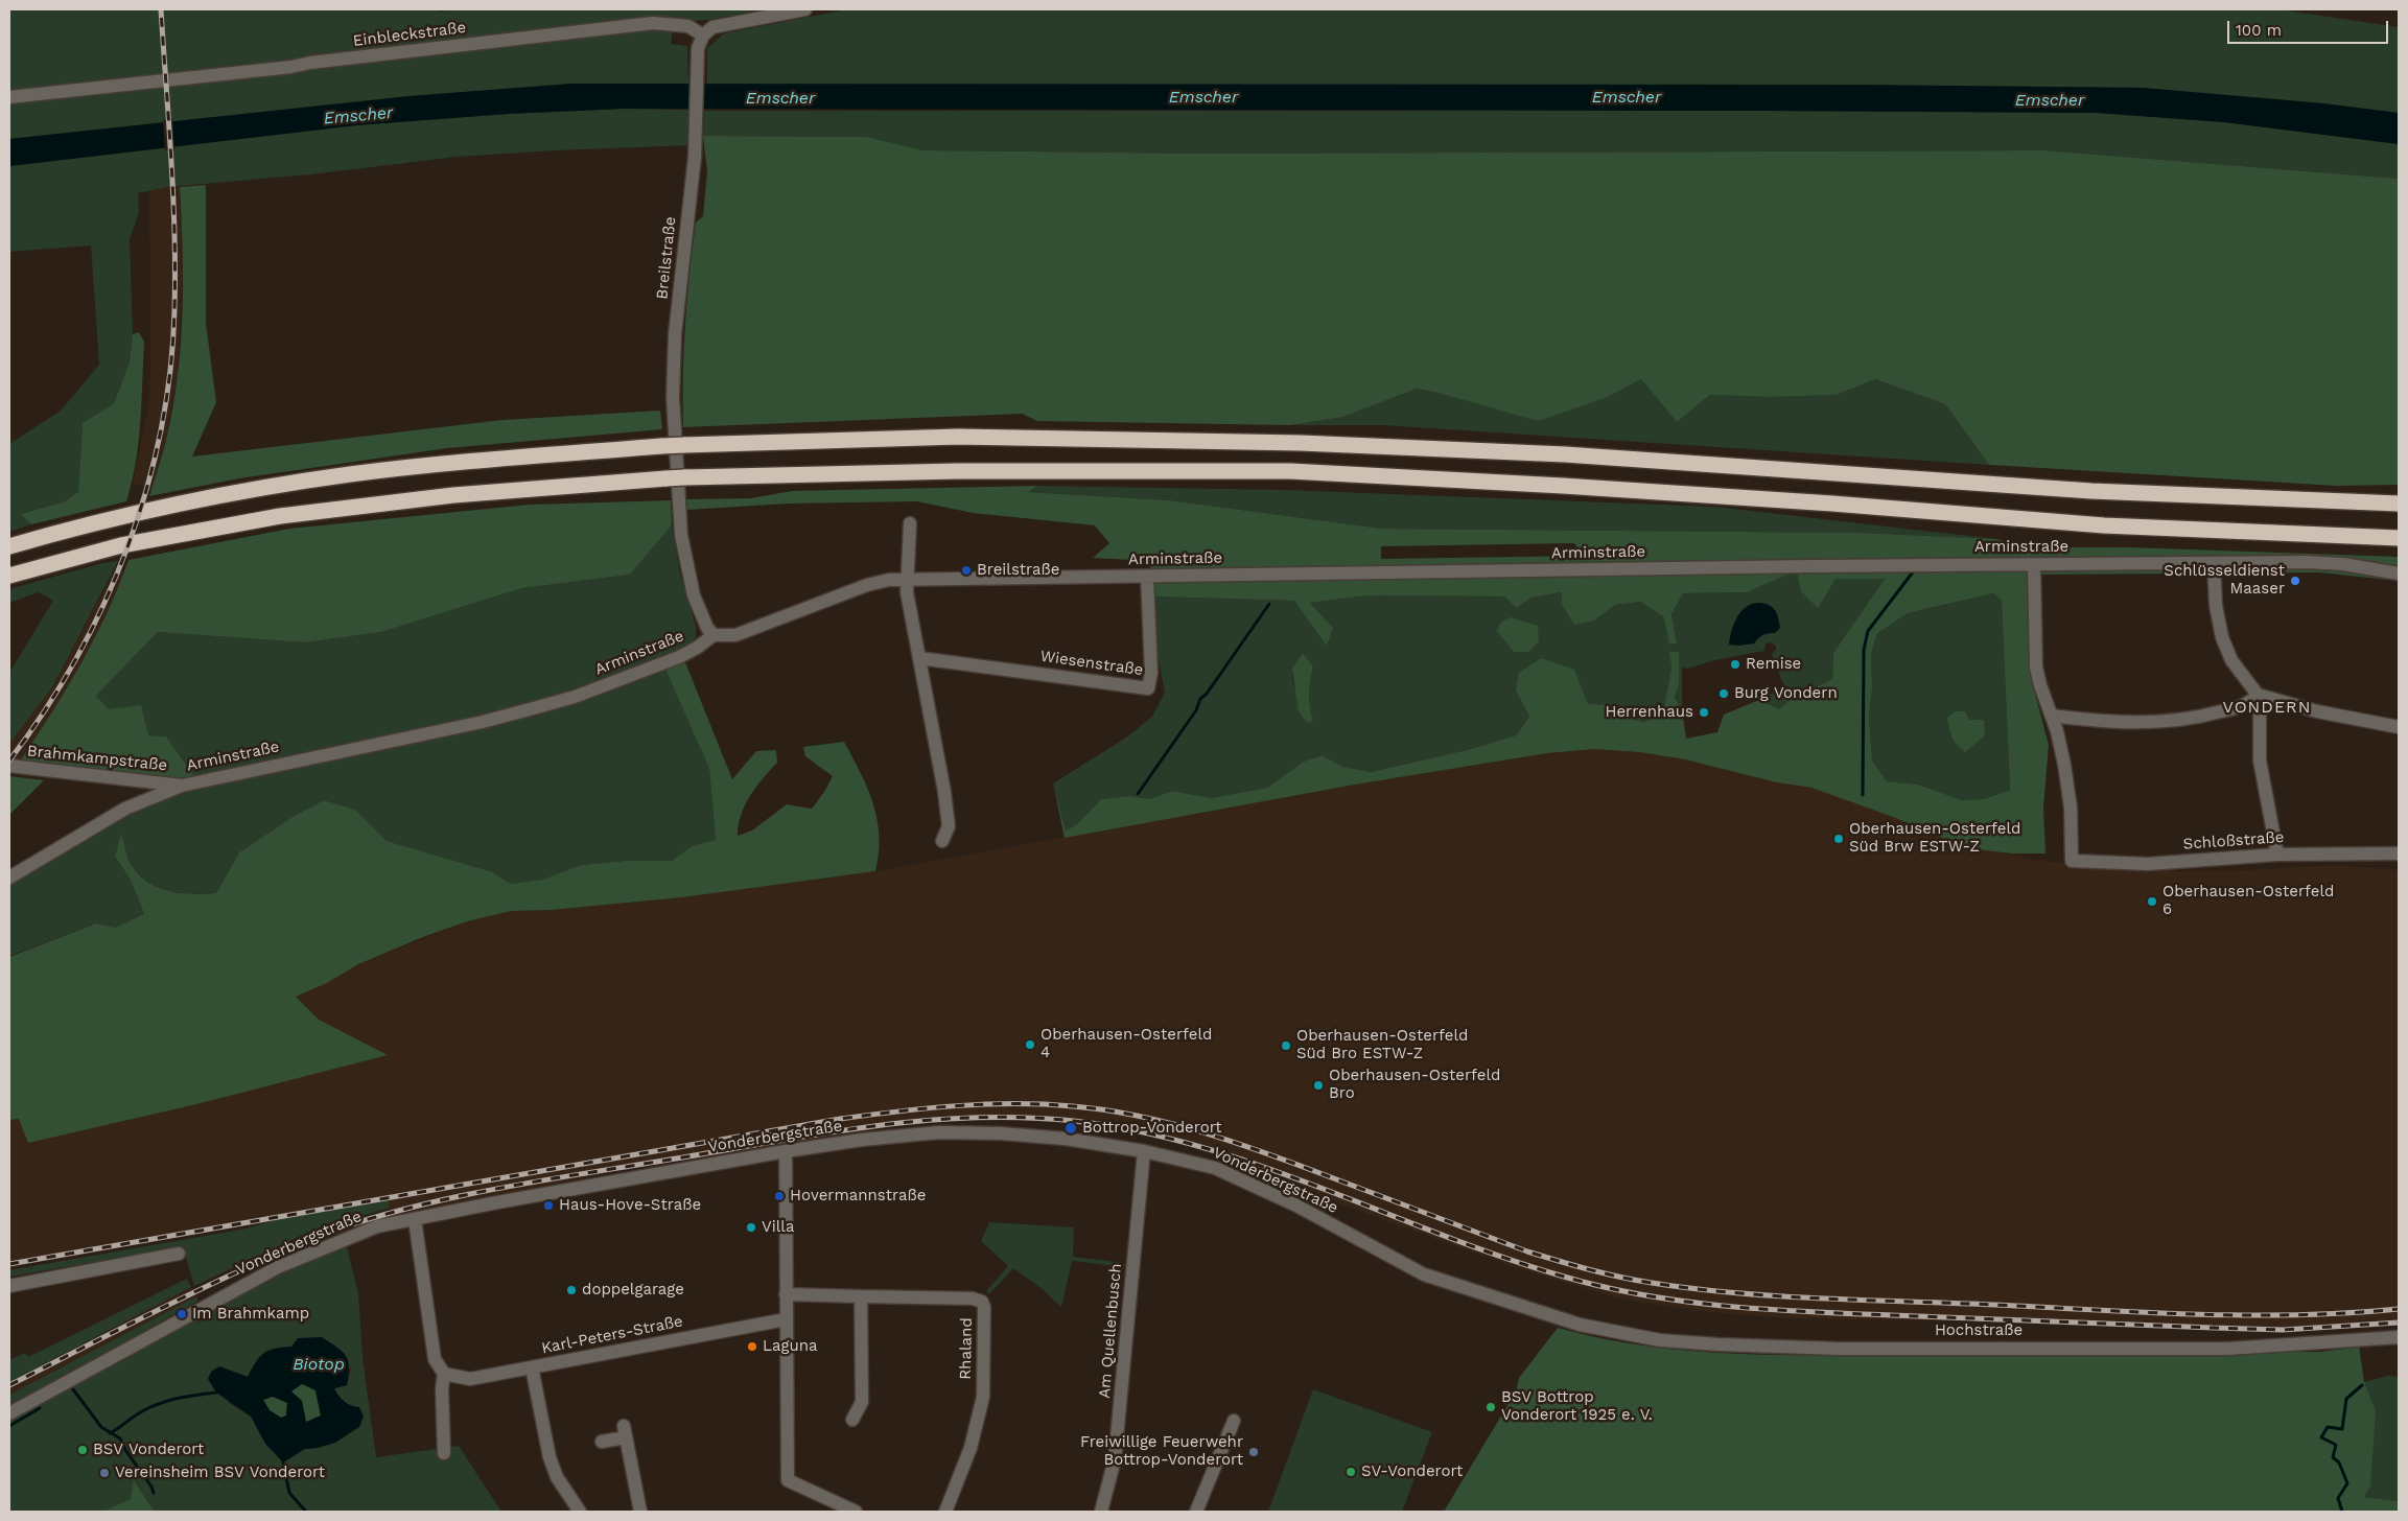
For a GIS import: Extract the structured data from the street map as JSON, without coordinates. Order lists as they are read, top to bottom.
{
  "streets": {
    "street": [
      "Einbleckstraße",
      "Breilstraße",
      "Arminstraße",
      "Wiesenstraße",
      "Brahmkampstraße",
      "Schloßstraße",
      "Vonderbergstraße",
      "Am Quellenbusch",
      "Hochstraße",
      "Karl-Peters-Straße",
      "Rhaland"
    ]
  },
  "crossings": [
    ["Einbleckstraße", "Breilstraße"],
    ["Breilstraße", "Arminstraße"],
    ["Arminstraße", "Wiesenstraße"],
    ["Arminstraße", "Brahmkampstraße"],
    ["Vonderbergstraße", "Am Quellenbusch"],
    ["Vonderbergstraße", "Hochstraße"]
  ],
  "districts": ["VONDERN"],
  "water": ["Emscher", "Biotop"],
  "places": [
    "Breilstraße",
    "Schlüsseldienst Maaser",
    "Remise",
    "Burg Vondern",
    "Herrenhaus",
    "Oberhausen-Osterfeld Süd Brw ESTW-Z",
    "Oberhausen-Osterfeld 6",
    "Oberhausen-Osterfeld 4",
    "Oberhausen-Osterfeld Süd Bro ESTW-Z",
    "Oberhausen-Osterfeld Bro",
    "Bottrop-Vonderort",
    "Hovermannstraße",
    "Haus-Hove-Straße",
    "Villa",
    "doppelgarage",
    "Im Brahmkamp",
    "Laguna",
    "BSV Bottrop Vonderort 1925 e. V.",
    "BSV Vonderort",
    "Freiwillige Feuerwehr Bottrop-Vonderort",
    "SV-Vonderort",
    "Vereinsheim BSV Vonderort"
  ],
  "scale_bar": "100 m"
}
